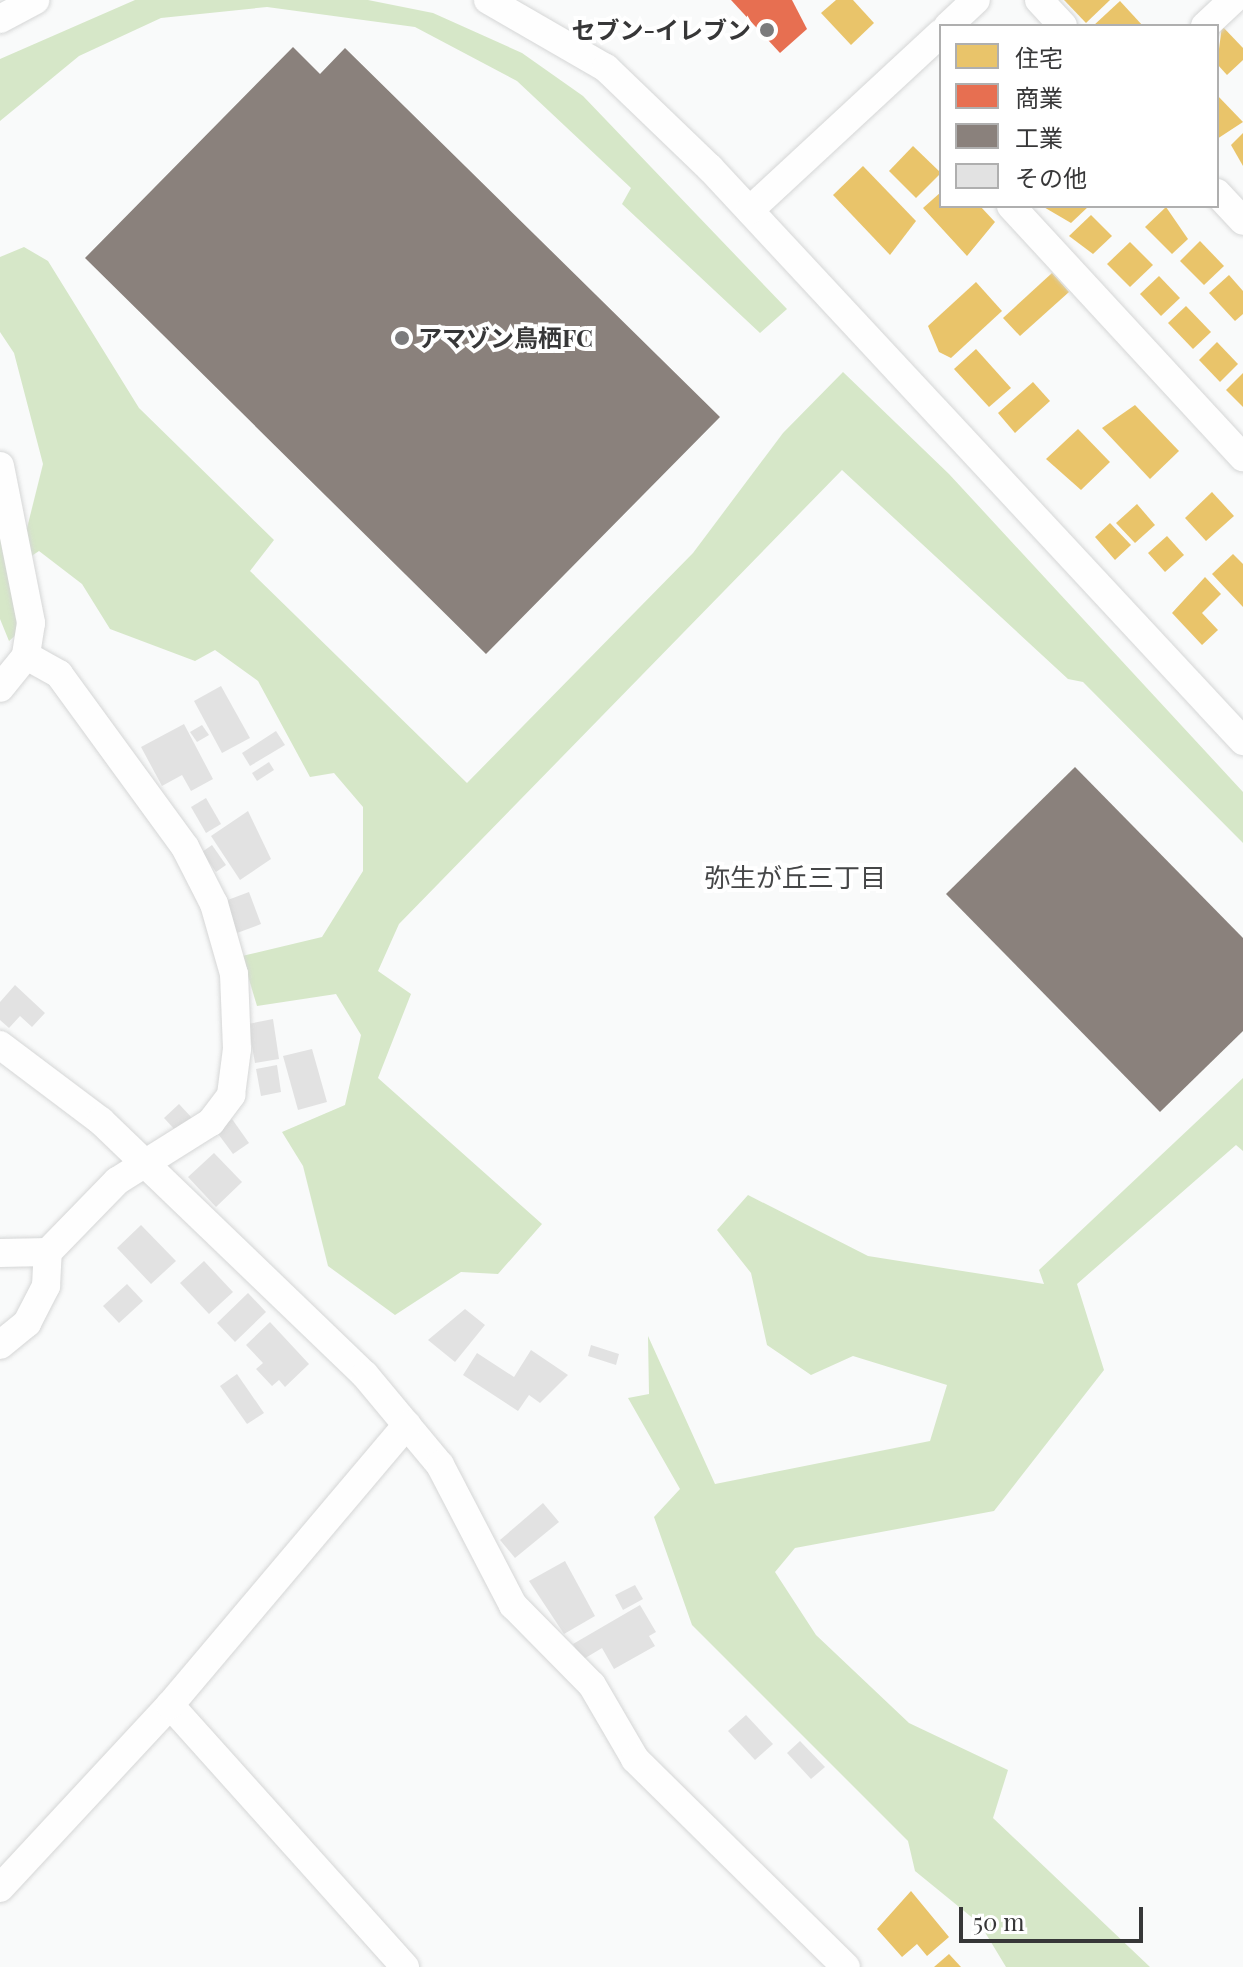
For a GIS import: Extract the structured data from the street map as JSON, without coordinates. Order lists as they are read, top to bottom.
{
  "districts": ["弥生が丘三丁目"],
  "places": ["セブン-イレブン", "アマゾン鳥栖FC"],
  "legend": [
    "住宅",
    "商業",
    "工業",
    "その他"
  ],
  "scale_bar": "50 m"
}
